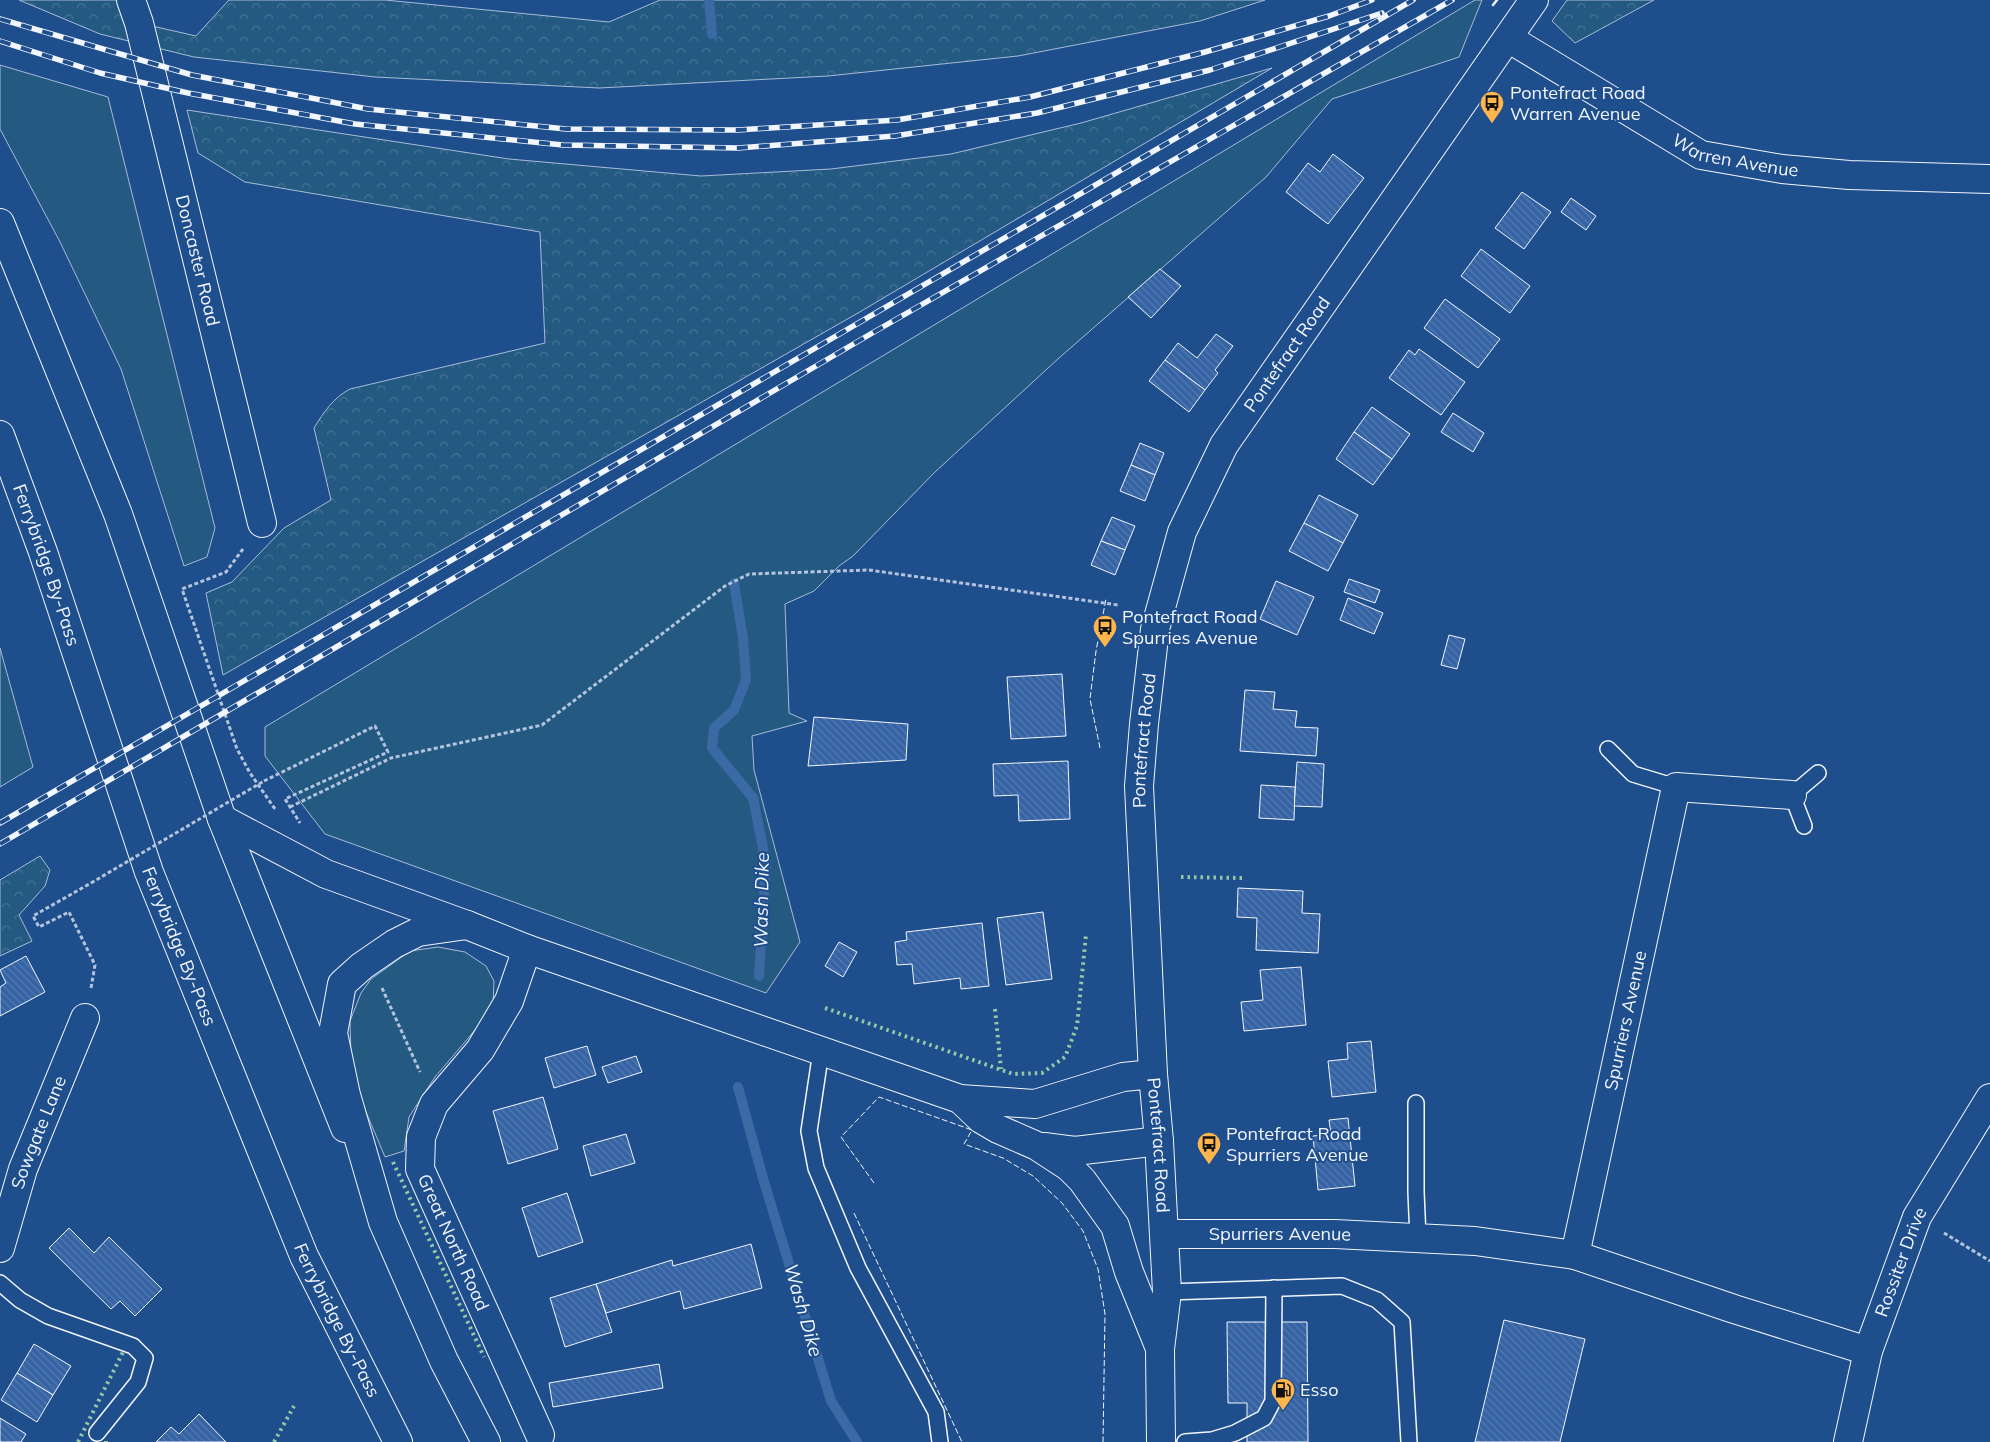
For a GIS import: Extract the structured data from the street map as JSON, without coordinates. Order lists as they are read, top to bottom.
{
  "streets": {
    "main road": [
      "Warren Avenue",
      "Doncaster Road",
      "Pontefract Road",
      "Ferrybridge By-Pass",
      "Spurriers Avenue",
      "Sowgate Lane",
      "Great North Road",
      "Rossiter Drive"
    ]
  },
  "crossings": [
    ["Warren Avenue", "Pontefract Road"],
    ["Pontefract Road", "Spurriers Avenue"],
    ["Spurriers Avenue", "Rossiter Drive"]
  ],
  "water": ["Wash Dike"],
  "places": {
    "bus stop": ["Pontefract Road Warren Avenue", "Pontefract Road Spurries Avenue", "Pontefract Road Spurriers Avenue"],
    "fuel station": ["Esso"]
  }
}
